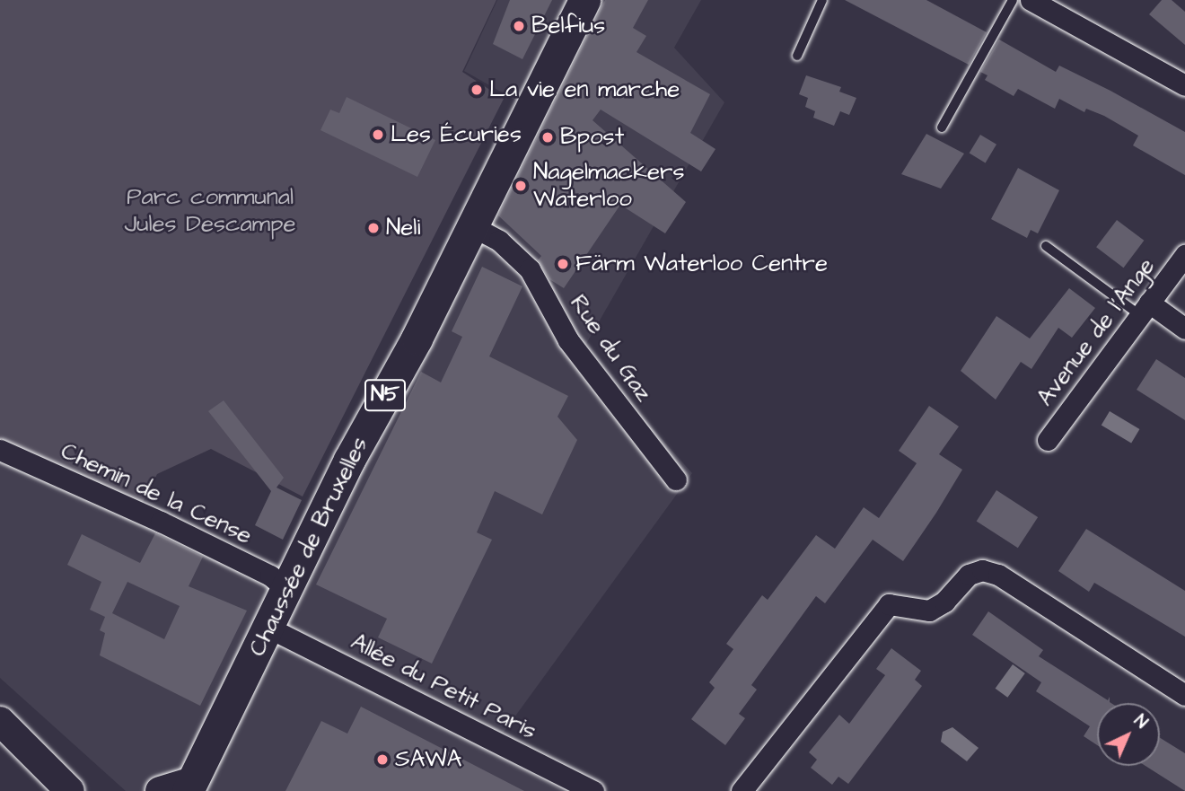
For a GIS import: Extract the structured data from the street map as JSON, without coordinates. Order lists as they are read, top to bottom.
{
  "streets": {
    "main road": ["N5", "Chaussée de Bruxelles"],
    "street": [
      "Avenue de l'Ange",
      "Rue du Gaz",
      "Chemin de la Cense",
      "Allée du Petit Paris"
    ]
  },
  "crossings": [
    ["Rue du Gaz", "Chaussée de Bruxelles"],
    ["Chemin de la Cense", "Chaussée de Bruxelles"],
    ["Chaussée de Bruxelles", "Allée du Petit Paris"]
  ],
  "parks": ["Parc communal Jules Descampe"],
  "places": [
    "Belfius",
    "La vie en marche",
    "Les Écuries",
    "Bpost",
    "Nagelmackers Waterloo",
    "Neli",
    "Färm Waterloo Centre",
    "SAWA"
  ],
  "north": "top right"
}
